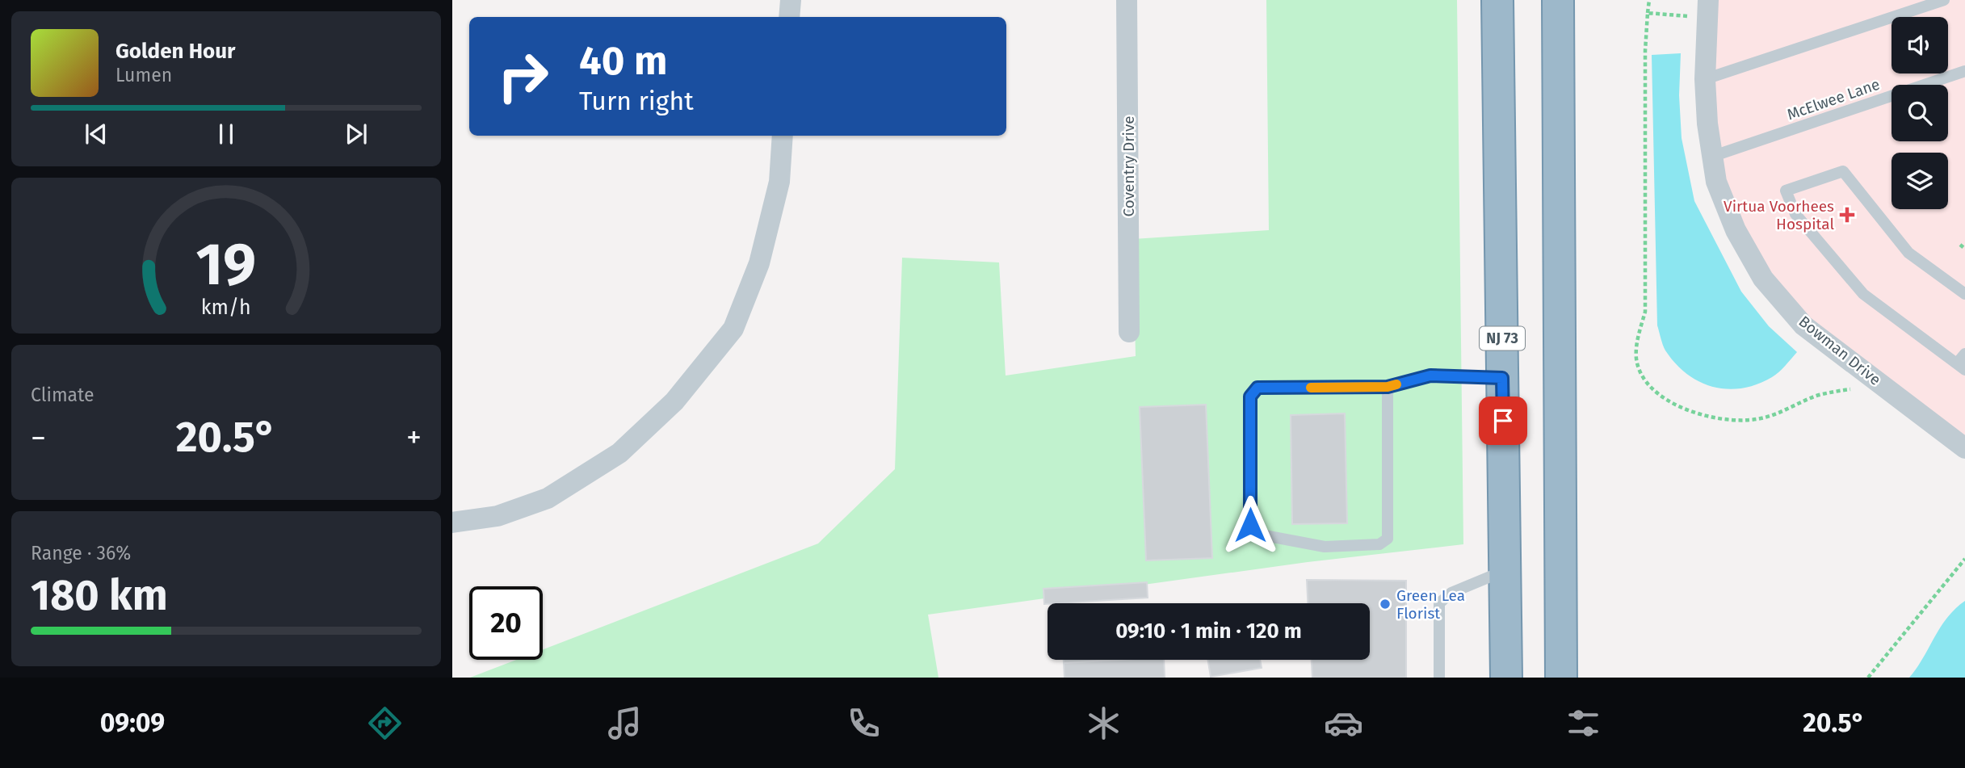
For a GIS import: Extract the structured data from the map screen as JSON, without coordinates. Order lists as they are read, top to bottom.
{
  "streets": {
    "highway": ["NJ 73"],
    "street": ["Coventry Drive", "Bowman Drive"],
    "lane": ["McElwee Lane"]
  },
  "crossings": [
    ["McElwee Lane", "Bowman Drive"]
  ],
  "places": {
    "health": ["Virtua Voorhees Hospital"],
    "other": ["Green Lea Florist"]
  },
  "page": {
    "turn": ["40 m", "Turn right"],
    "song": ["Golden Hour", "Lumen"],
    "tile": [
      "Climate",
      ["Range · 36%", "180 km"]
    ],
    "heat": ["−", "20.5°", "+"],
    "limit": "20",
    "trip": "09:10 · 1 min · 120 m",
    "tabs": ["09:09", "20.5°"],
    "gauge": ["19", "km/h"]
  }
}
